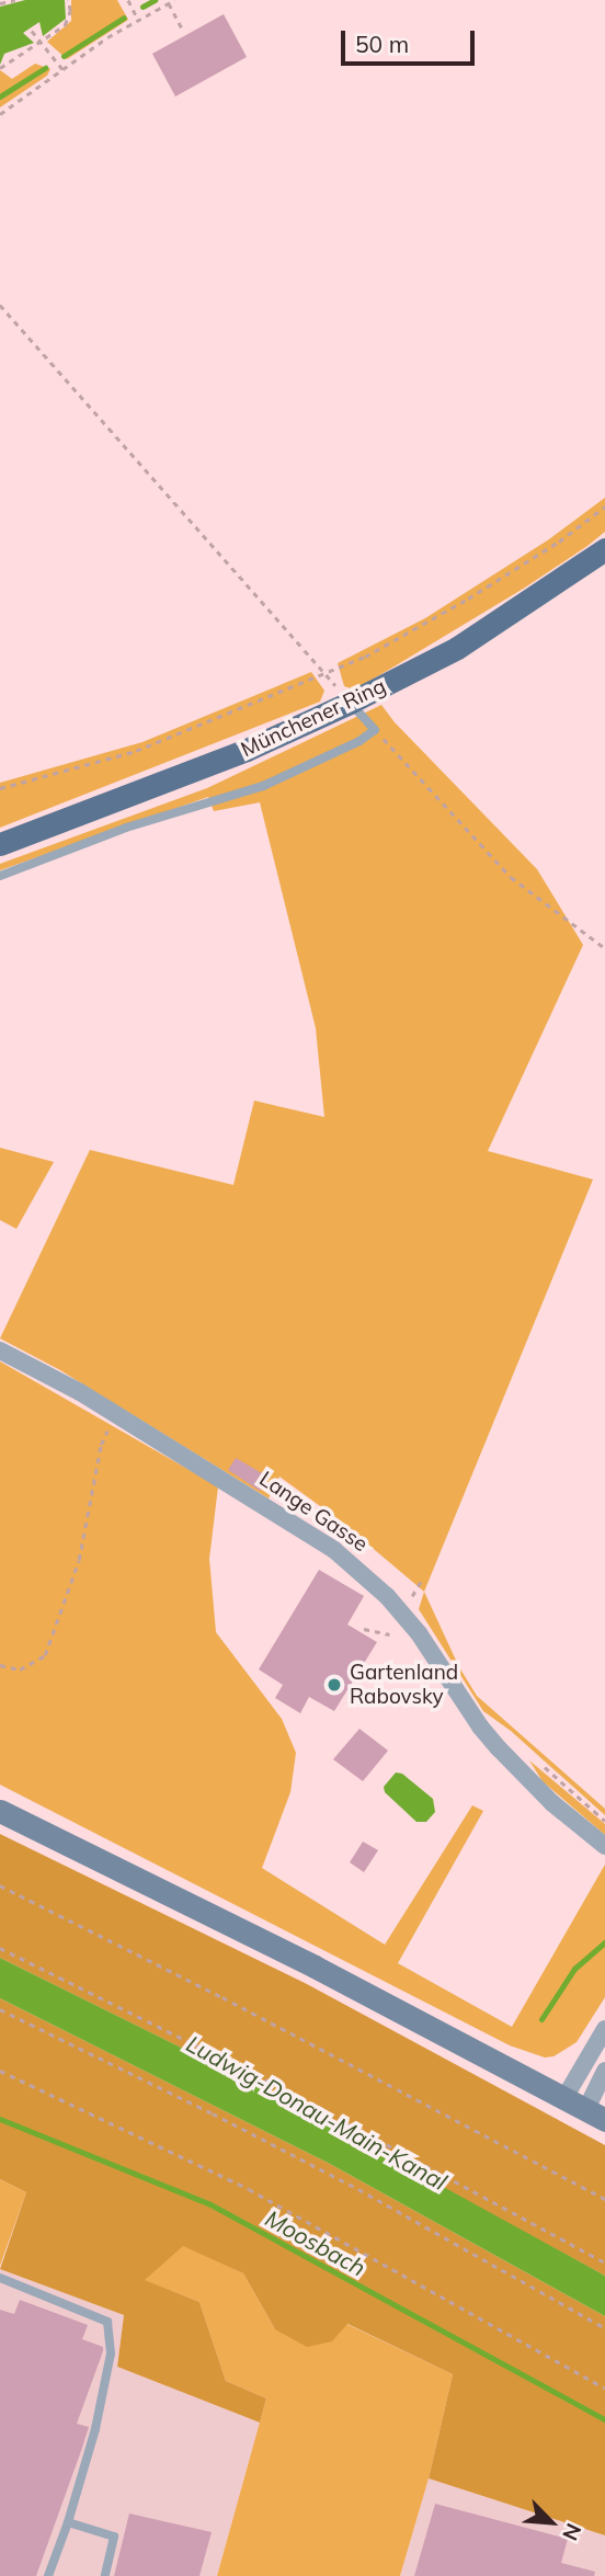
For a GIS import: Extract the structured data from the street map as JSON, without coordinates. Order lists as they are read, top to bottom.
{
  "streets": {
    "main road": ["Münchener Ring"],
    "street": ["Lange Gasse"]
  },
  "water": ["Ludwig-Donau-Main-Kanal", "Moosbach"],
  "places": ["Gartenland Rabovsky"],
  "scale_bar": "50 m",
  "north": "bottom right"
}
